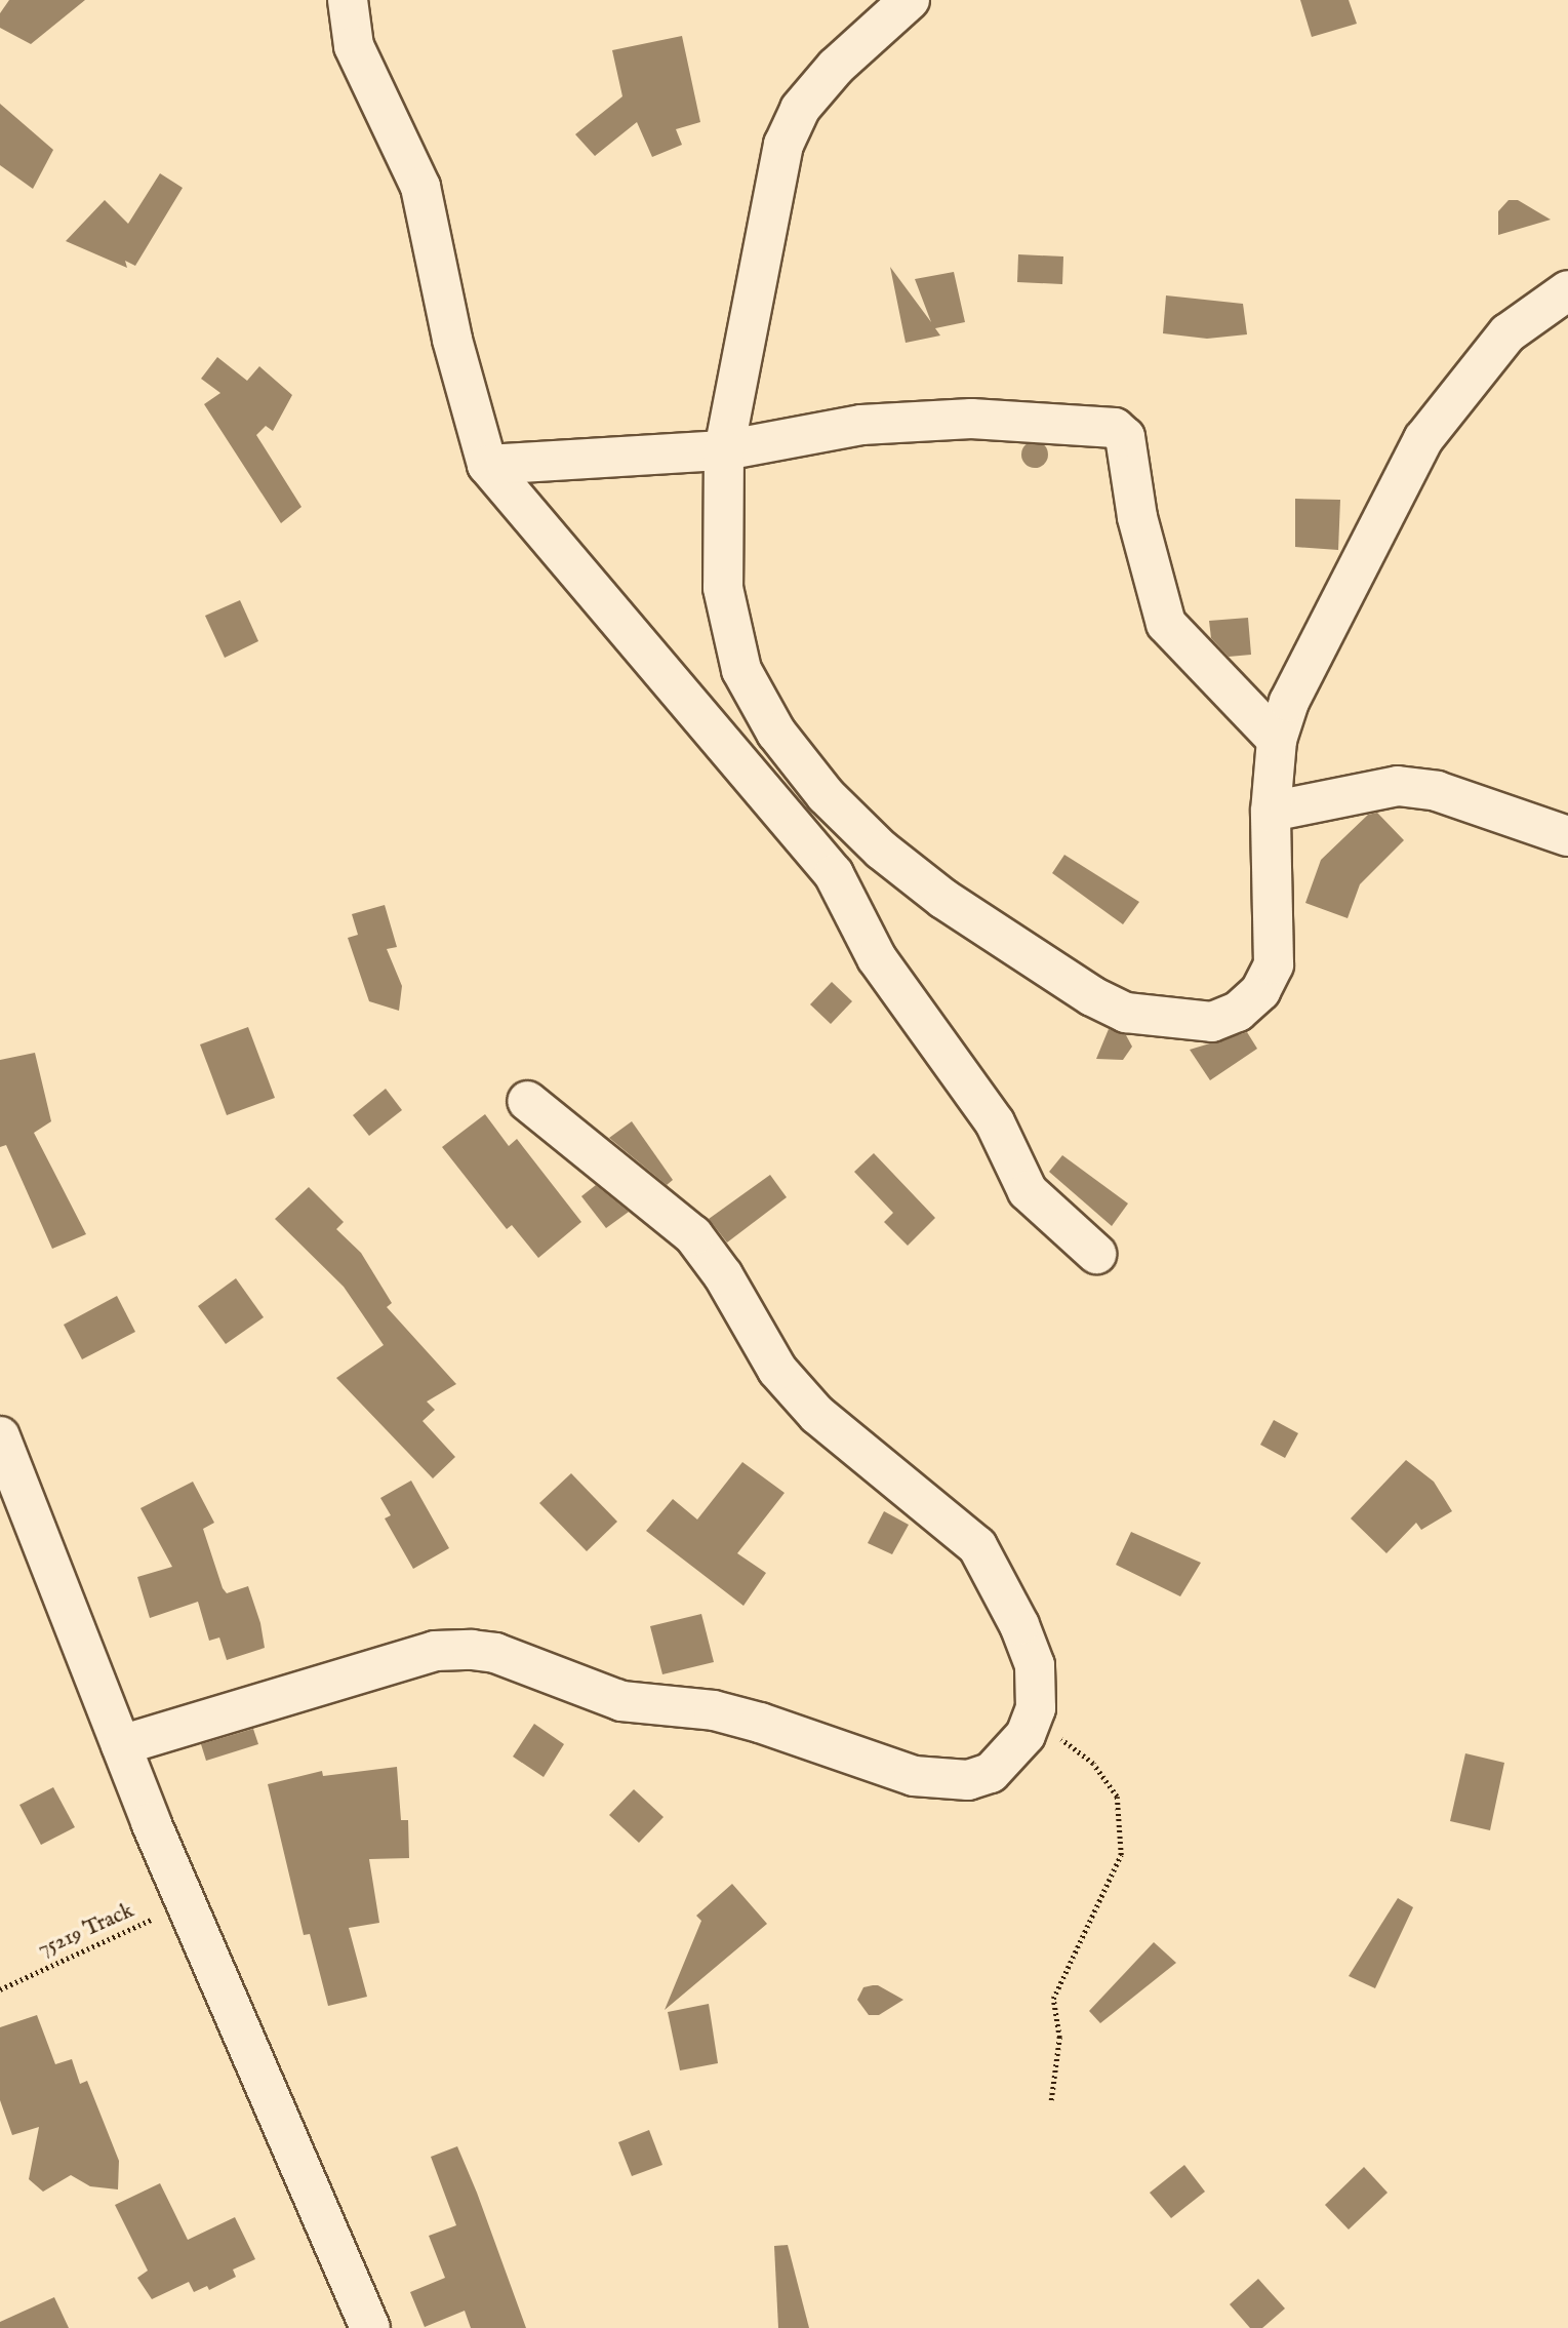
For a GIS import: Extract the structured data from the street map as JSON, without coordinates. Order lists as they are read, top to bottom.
{
  "streets": {
    "path": ["75219 Track"]
  }
}
